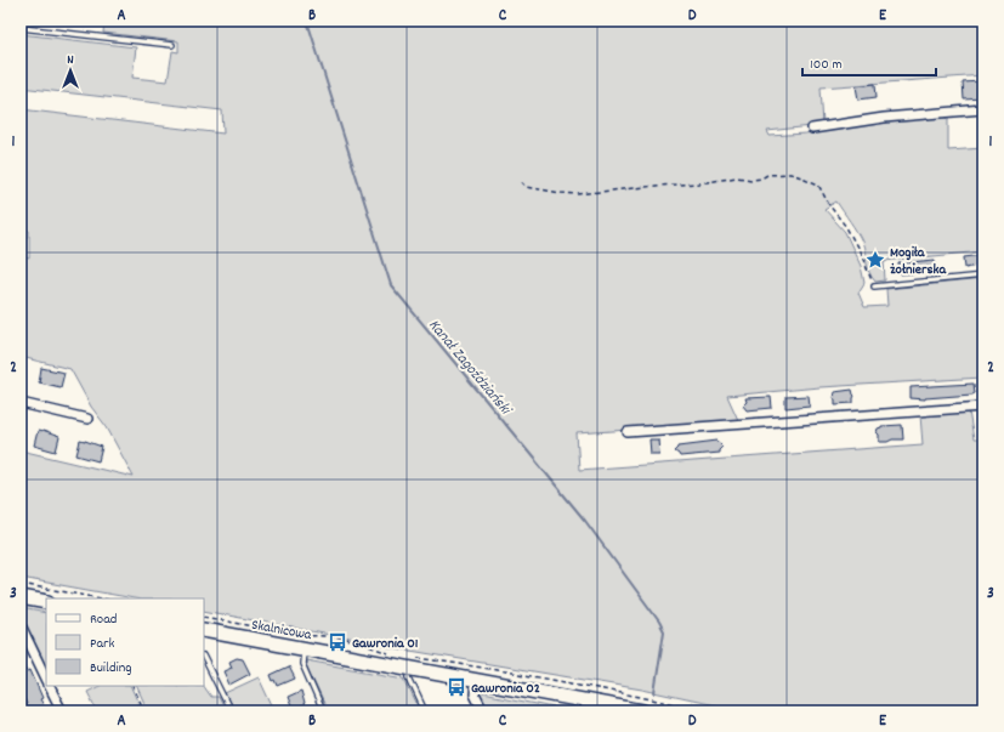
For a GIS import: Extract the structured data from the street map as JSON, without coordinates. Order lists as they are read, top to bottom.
{
  "streets": {
    "street": ["Skalnicowa"]
  },
  "water": ["Kanał Zagoździański"],
  "places": {
    "place": ["Mogiła żołnierska"],
    "bus stop": ["Gawronia 01", "Gawronia 02"]
  },
  "legend": ["Road", "Park", "Building"],
  "scale_bar": "100 m",
  "north": "top",
  "grid": {
    "columns": [
      "A",
      "B",
      "C",
      "D",
      "E"
    ],
    "rows": ["1", "2", "3"]
  }
}
